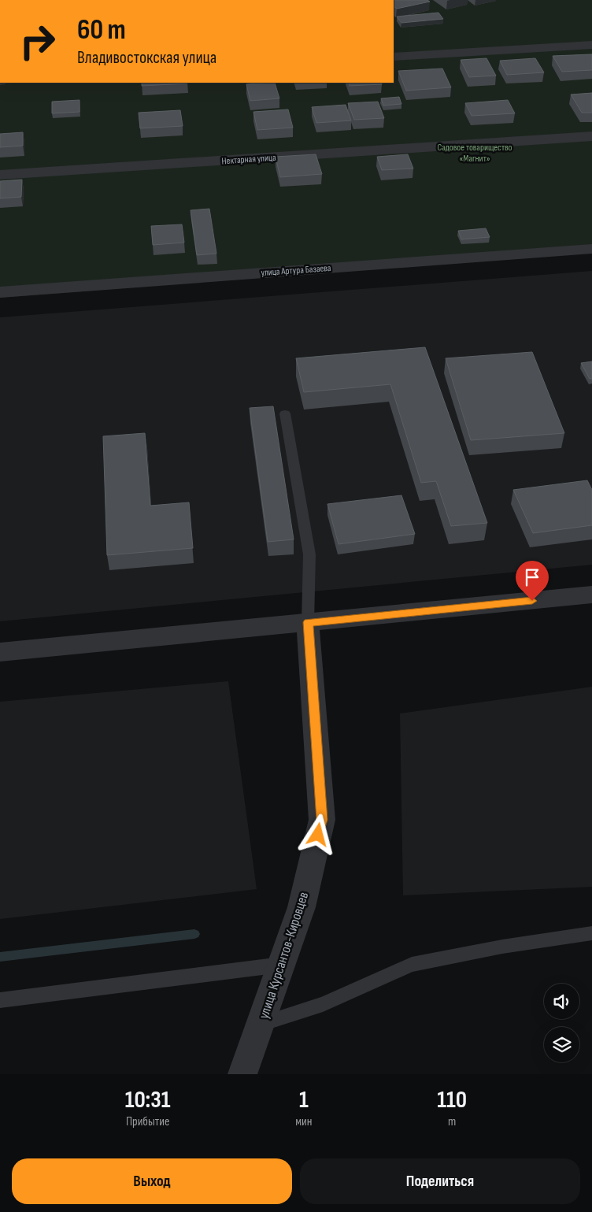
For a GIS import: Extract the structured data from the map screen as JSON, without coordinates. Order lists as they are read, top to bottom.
{
  "streets": {
    "street": ["Нектарная улица", "улица Артура Базаева", "улица Курсантов-Кировцев"]
  },
  "parks": ["Садовое товарищество «Магнит»"],
  "page": {
    "turn": ["60 m", "Владивостокская улица"],
    "eta": [
      "10:31",
      "Прибытие",
      "1",
      "мин",
      "110",
      "m"
    ],
    "buttons": ["Выход", "Поделиться"]
  }
}
